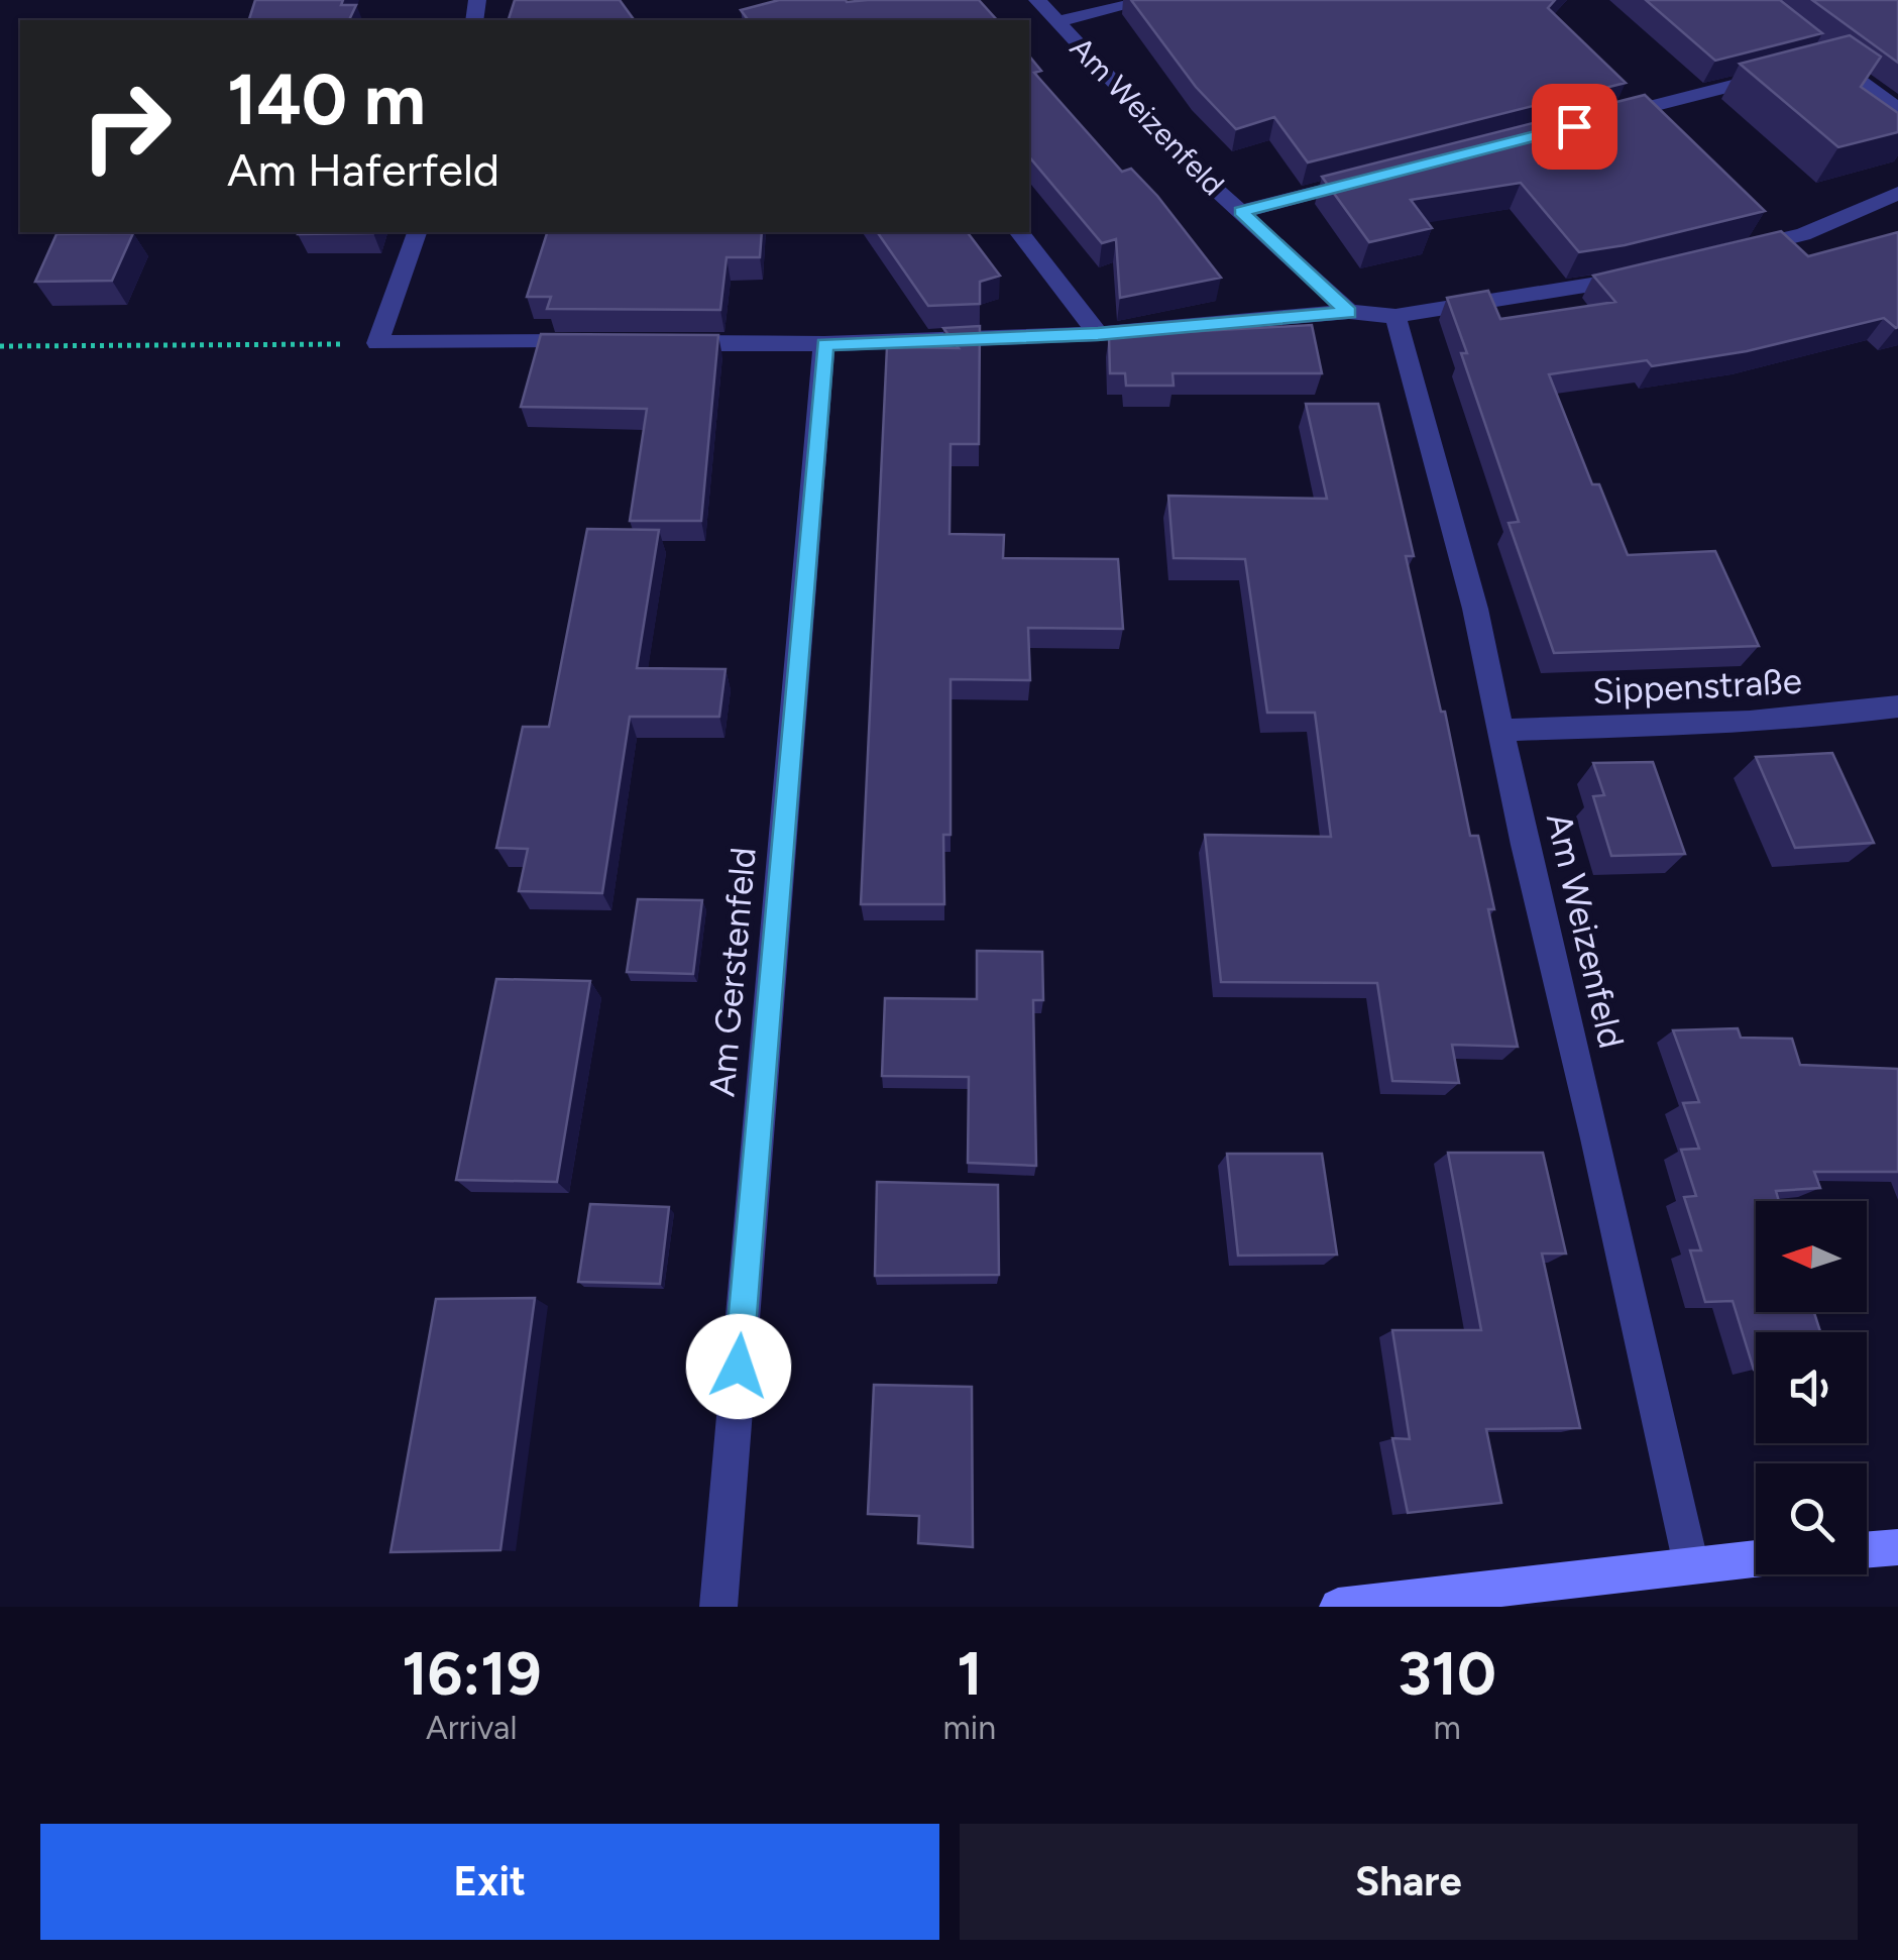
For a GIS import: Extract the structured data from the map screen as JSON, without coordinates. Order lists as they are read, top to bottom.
{
  "streets": {
    "street": ["Am Weizenfeld", "Sippenstraße", "Am Gerstenfeld"]
  },
  "crossings": [
    ["Am Weizenfeld", "Sippenstraße"]
  ],
  "north": "left",
  "page": {
    "turn": ["140 m", "Am Haferfeld"],
    "eta": [
      "16:19",
      "Arrival",
      "1",
      "min",
      "310",
      "m"
    ],
    "buttons": ["Exit", "Share"]
  }
}
